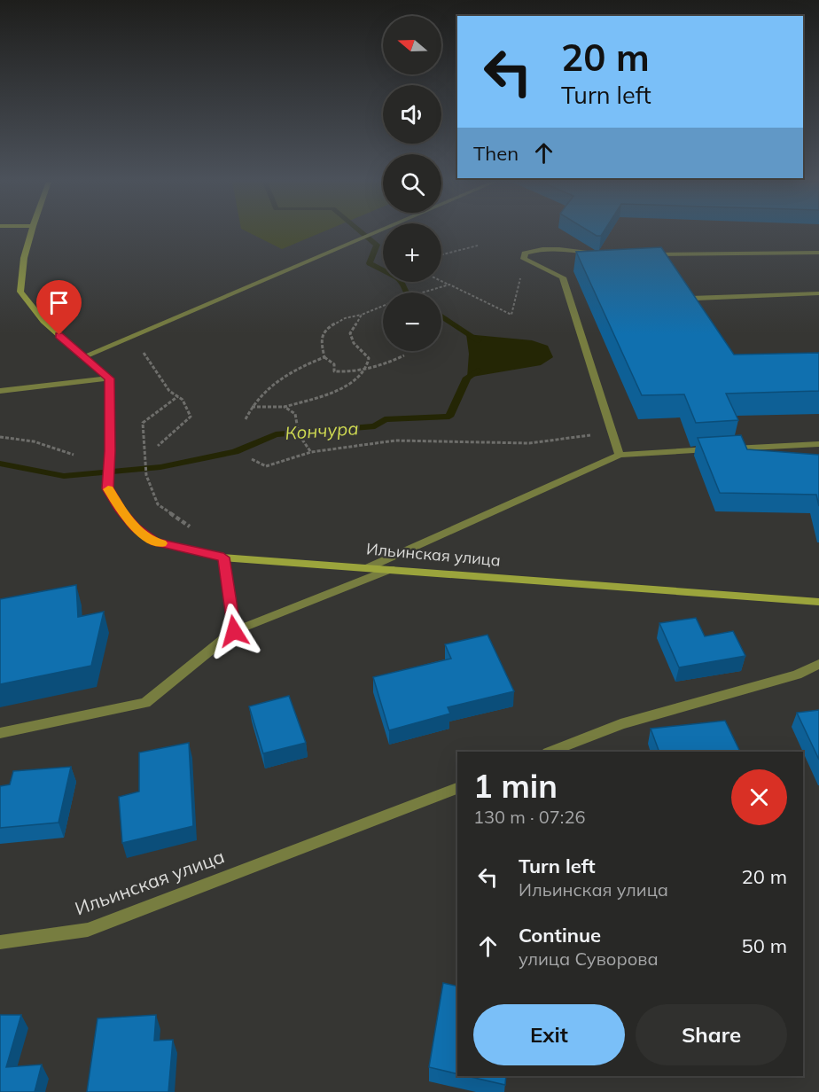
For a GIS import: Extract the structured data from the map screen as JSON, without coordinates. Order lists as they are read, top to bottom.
{
  "streets": {
    "main road": ["Ильинская улица"]
  },
  "water": ["Кончура"],
  "north": "left",
  "page": {
    "map_buttons": ["+", "−"],
    "turn": ["20 m", "Turn left"],
    "then": "Then",
    "heading": ["1 min", "130 m · 07:26"],
    "list": [
      {
        "name": "Turn left",
        "note": "Ильинская улица",
        "value": "20 m"
      },
      {
        "name": "Continue",
        "note": "улица Суворова",
        "value": "50 m"
      }
    ],
    "buttons": ["Exit", "Share"]
  }
}
